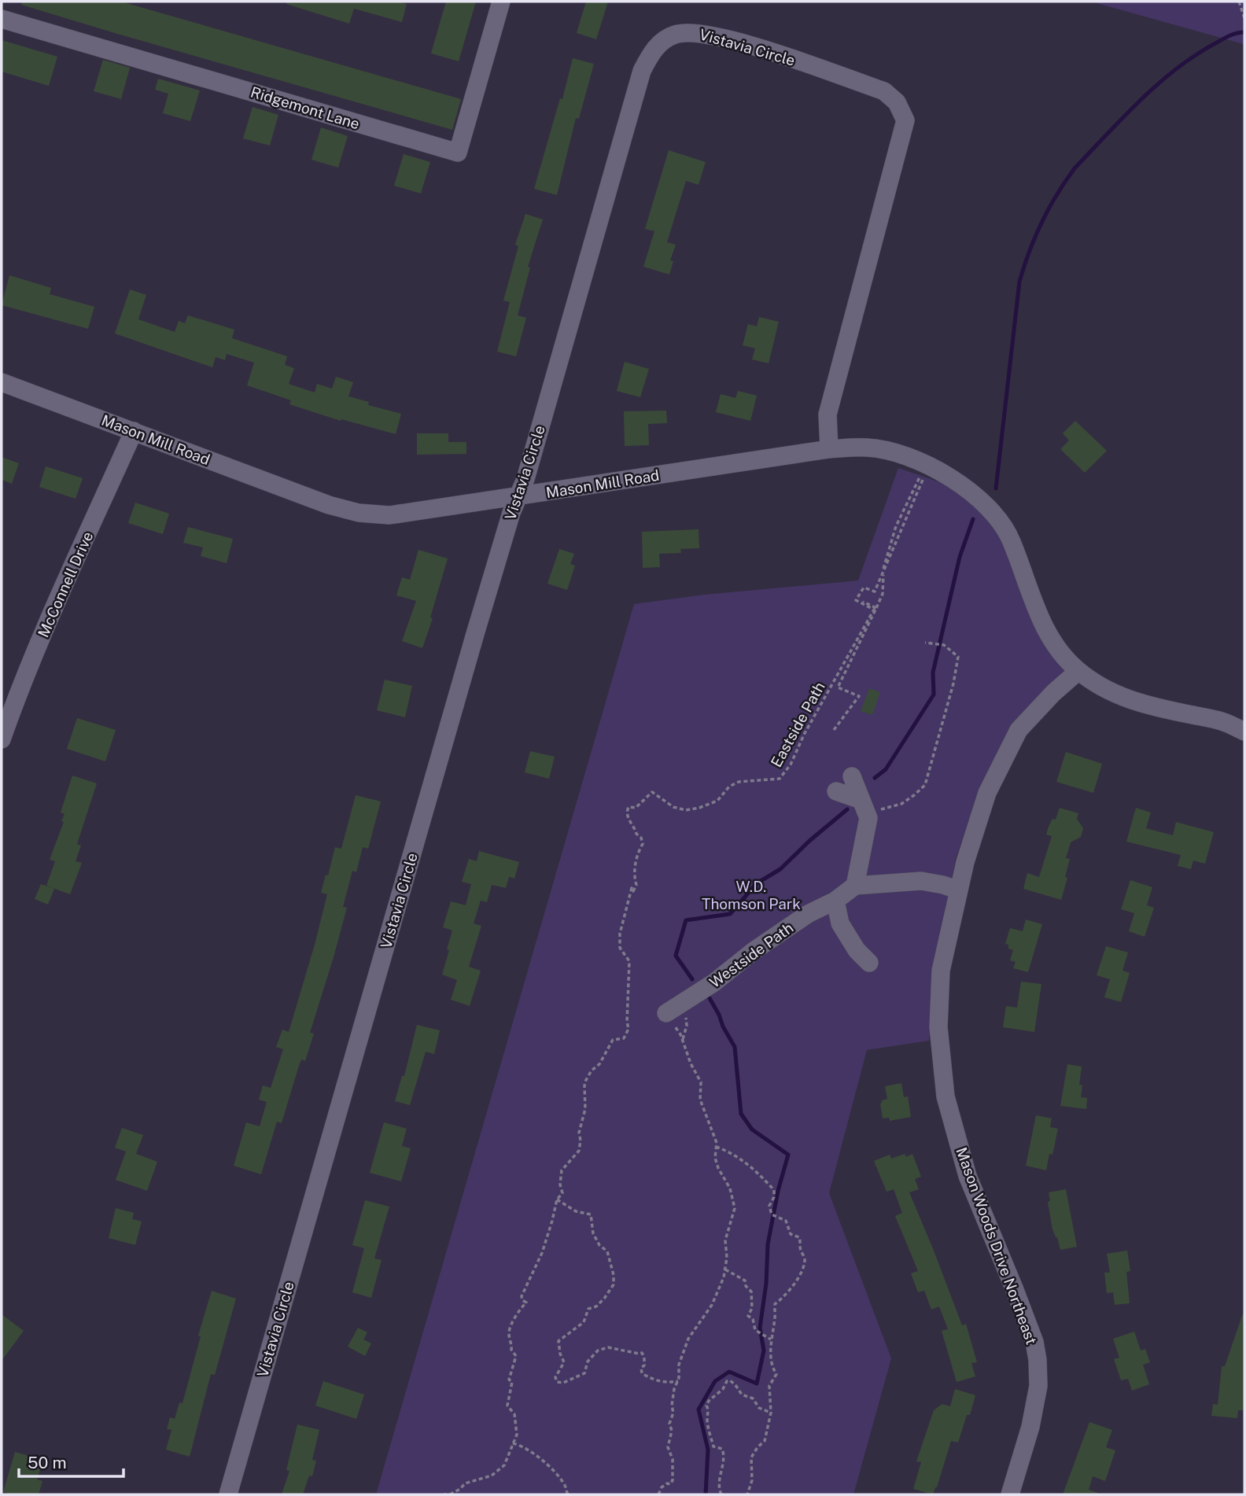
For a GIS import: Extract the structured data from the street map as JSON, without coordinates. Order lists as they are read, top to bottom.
{
  "streets": {
    "street": [
      "Vistavia Circle",
      "Ridgemont Lane",
      "Mason Mill Road",
      "McConnell Drive",
      "Westside Path",
      "Mason Woods Drive Northeast"
    ],
    "path": ["Eastside Path"]
  },
  "crossings": [
    ["Vistavia Circle", "Mason Mill Road"],
    ["Mason Mill Road", "McConnell Drive"],
    ["Mason Mill Road", "Mason Woods Drive Northeast"]
  ],
  "parks": ["W.D. Thomson Park"],
  "scale_bar": "50 m"
}
